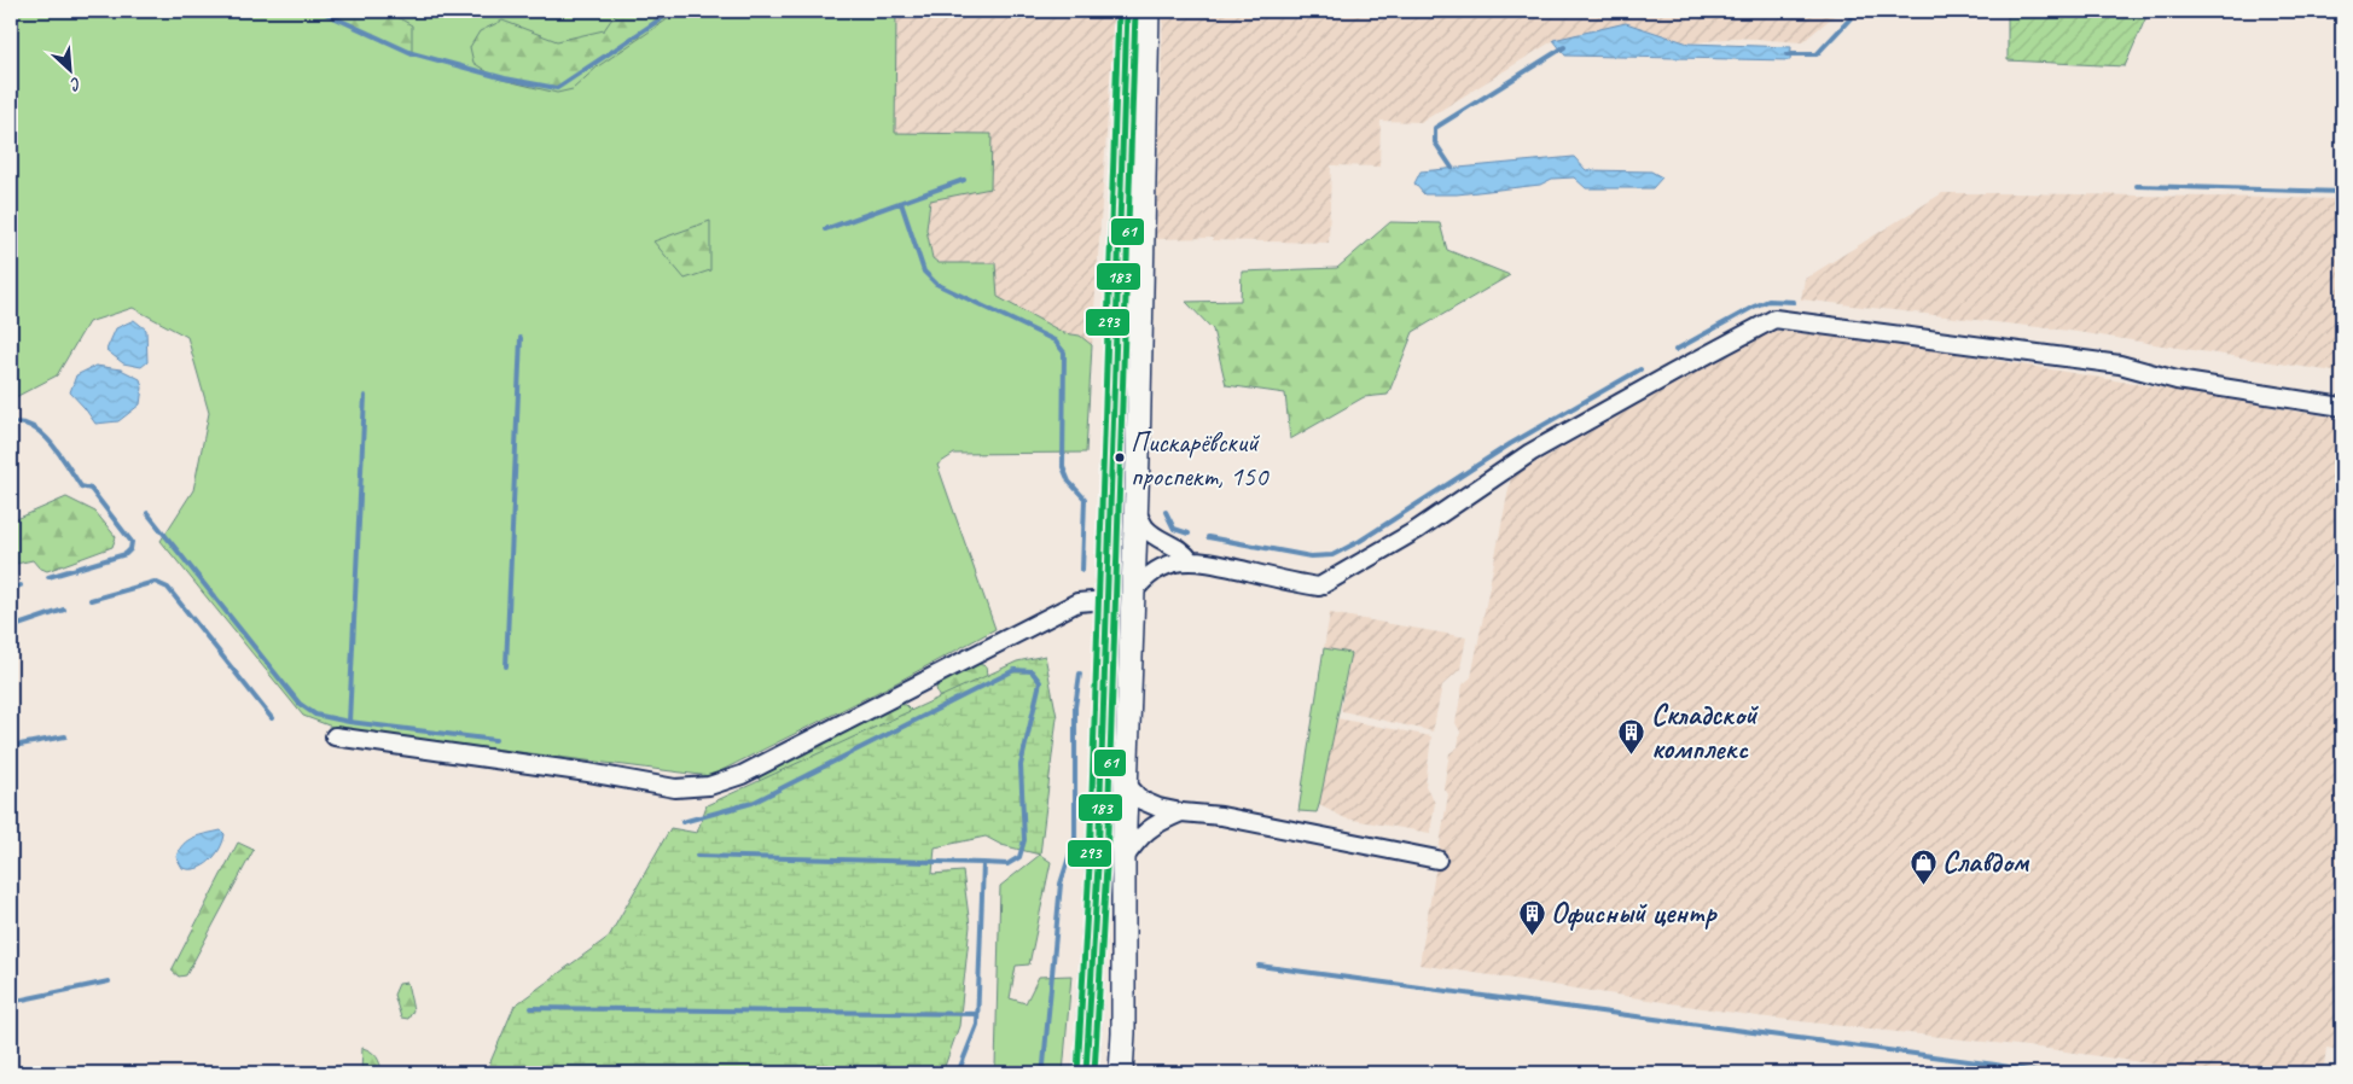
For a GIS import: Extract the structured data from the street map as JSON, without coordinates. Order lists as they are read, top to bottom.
{
  "places": {
    "other": ["Пискарёвский проспект, 150"],
    "building": ["Складской комплекс", "Офисный центр"],
    "shop": ["Славдом"]
  },
  "lines": ["transit line 183", "transit line 61", "transit line 293"],
  "north": "bottom right"
}
